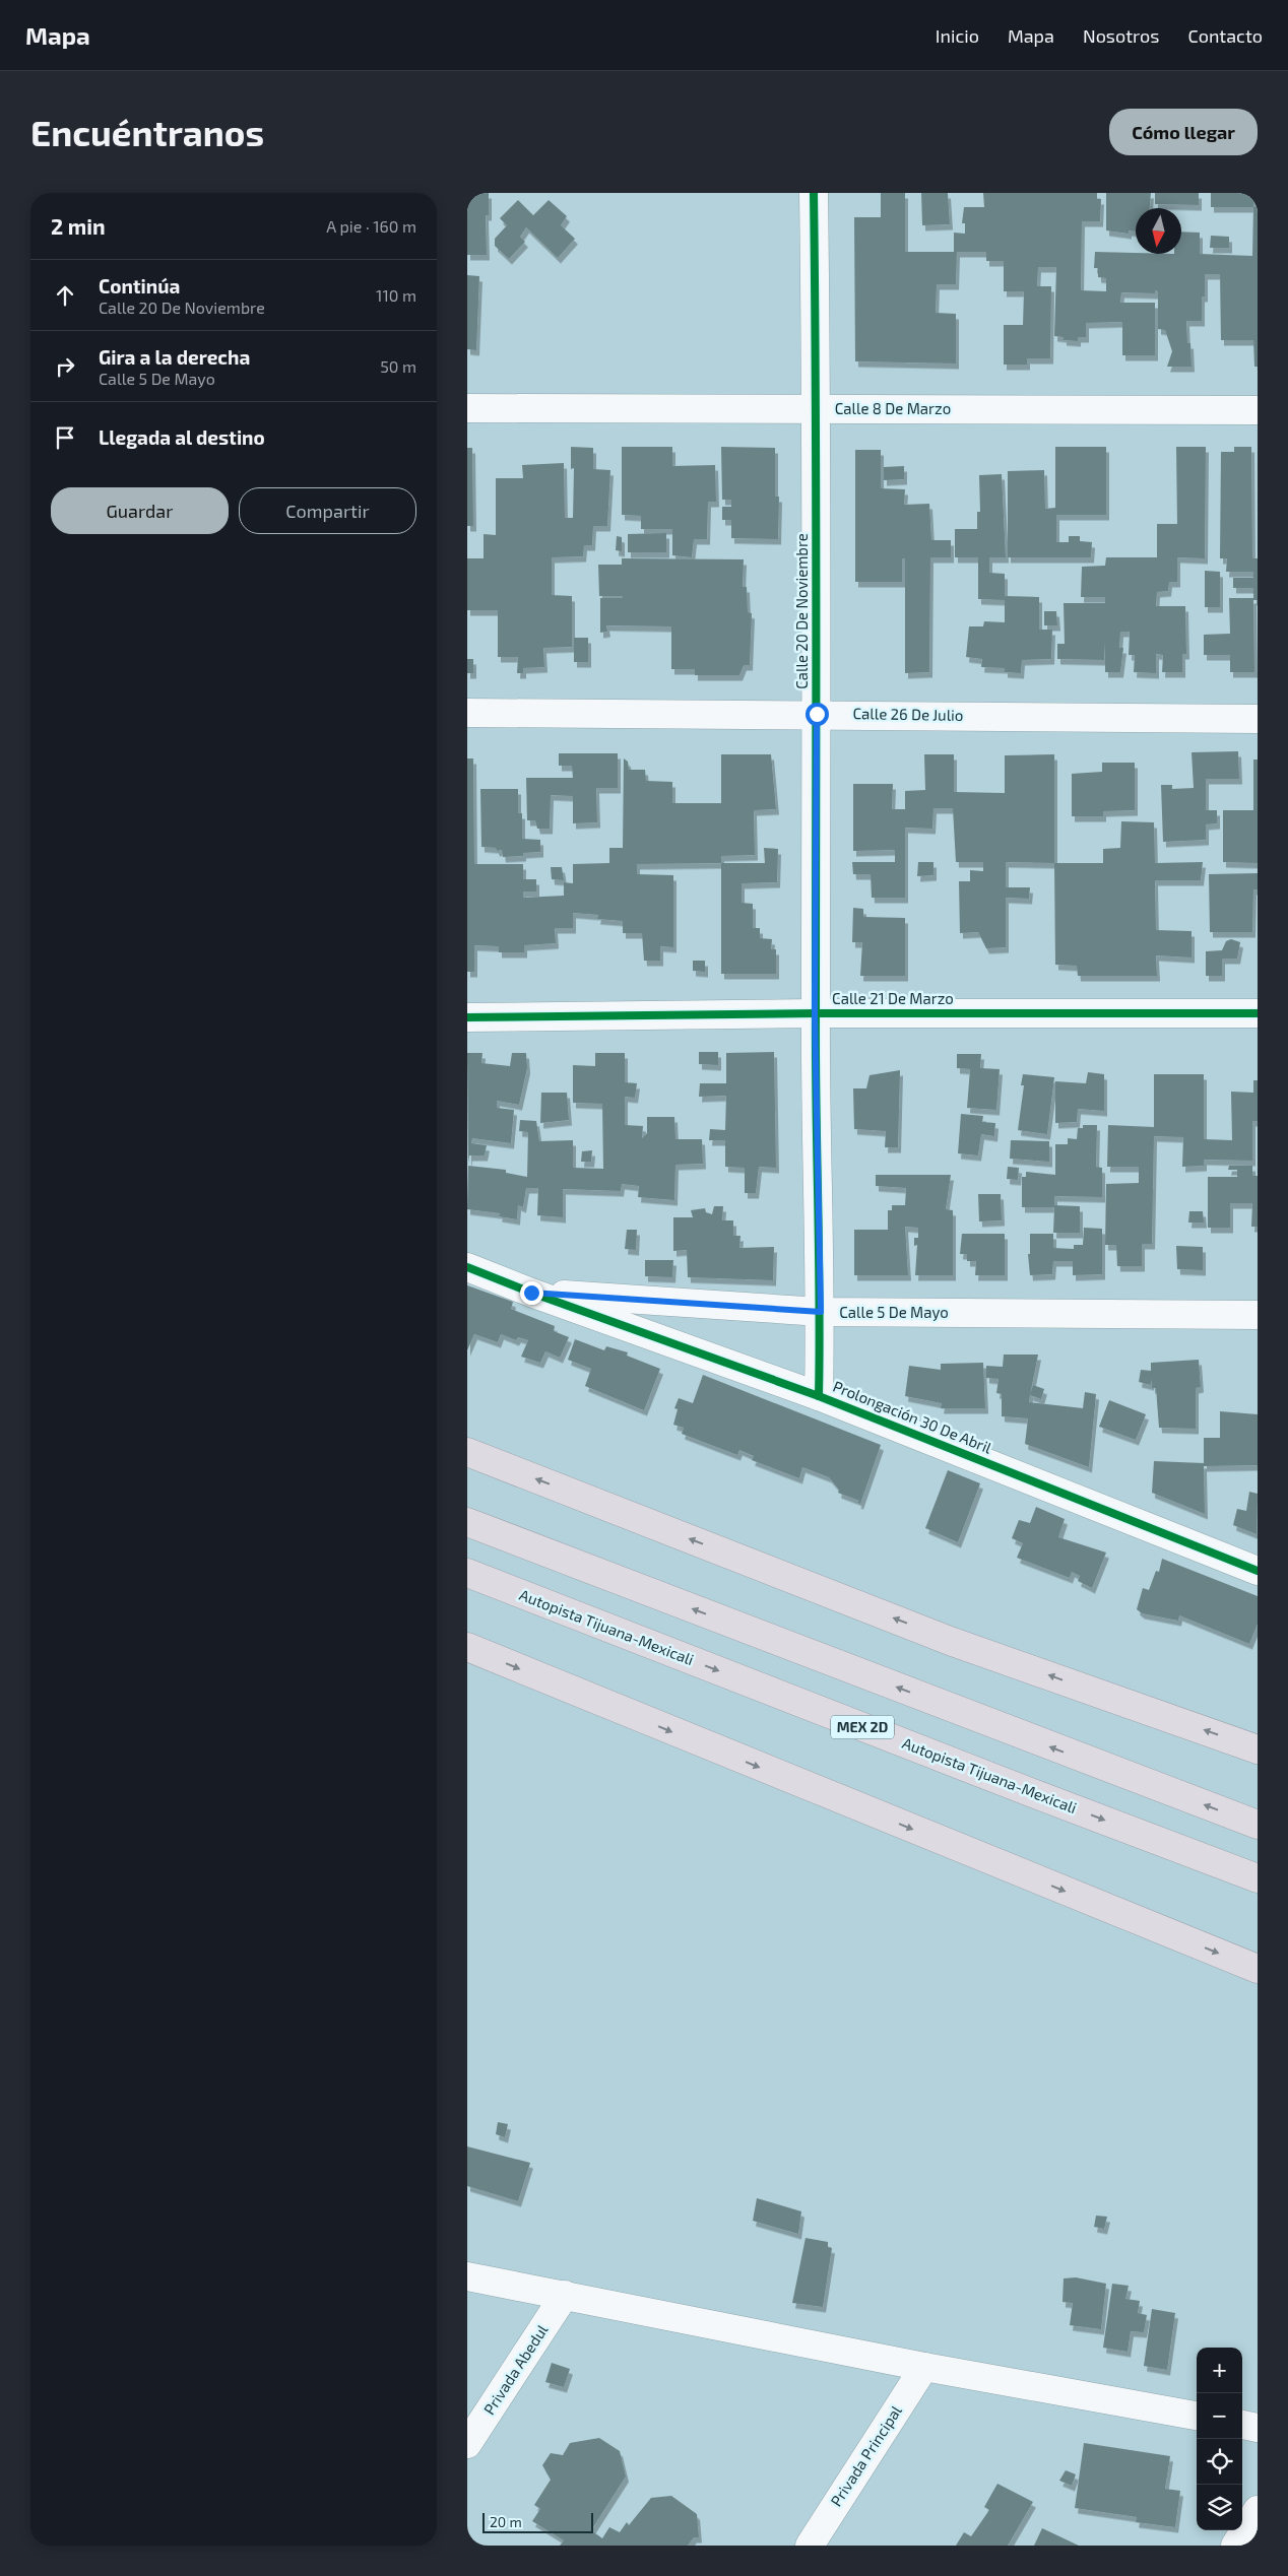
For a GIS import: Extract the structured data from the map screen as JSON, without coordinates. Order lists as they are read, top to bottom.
{
  "streets": {
    "highway": ["Autopista Tijuana-Mexicali", "MEX 2D"],
    "street": [
      "Calle 8 De Marzo",
      "Calle 20 De Noviembre",
      "Calle 26 De Julio",
      "Calle 21 De Marzo",
      "Calle 5 De Mayo",
      "Prolongación 30 De Abril",
      "Privada Abedul",
      "Privada Principal"
    ]
  },
  "crossings": [
    ["Calle 8 De Marzo", "Calle 20 De Noviembre"],
    ["Calle 20 De Noviembre", "Calle 26 De Julio"],
    ["Calle 20 De Noviembre", "Calle 21 De Marzo"],
    ["Calle 20 De Noviembre", "Calle 5 De Mayo"],
    ["Calle 20 De Noviembre", "Prolongación 30 De Abril"],
    ["Calle 5 De Mayo", "Prolongación 30 De Abril"]
  ],
  "scale_bar": "20 m",
  "north": "bottom",
  "page": {
    "header": "Mapa",
    "nav": [
      "Inicio",
      "Mapa",
      "Nosotros",
      "Contacto"
    ],
    "buttons": [
      "Cómo llegar",
      ["Guardar", "Compartir"]
    ],
    "title": "Encuéntranos",
    "heading": ["2 min", "A pie · 160 m"],
    "list": [
      ["Continúa", "Calle 20 De Noviembre", "110 m"],
      ["Gira a la derecha", "Calle 5 De Mayo", "50 m"],
      "Llegada al destino"
    ],
    "map_buttons": ["+", "−"],
    "scale": "20 m"
  }
}
